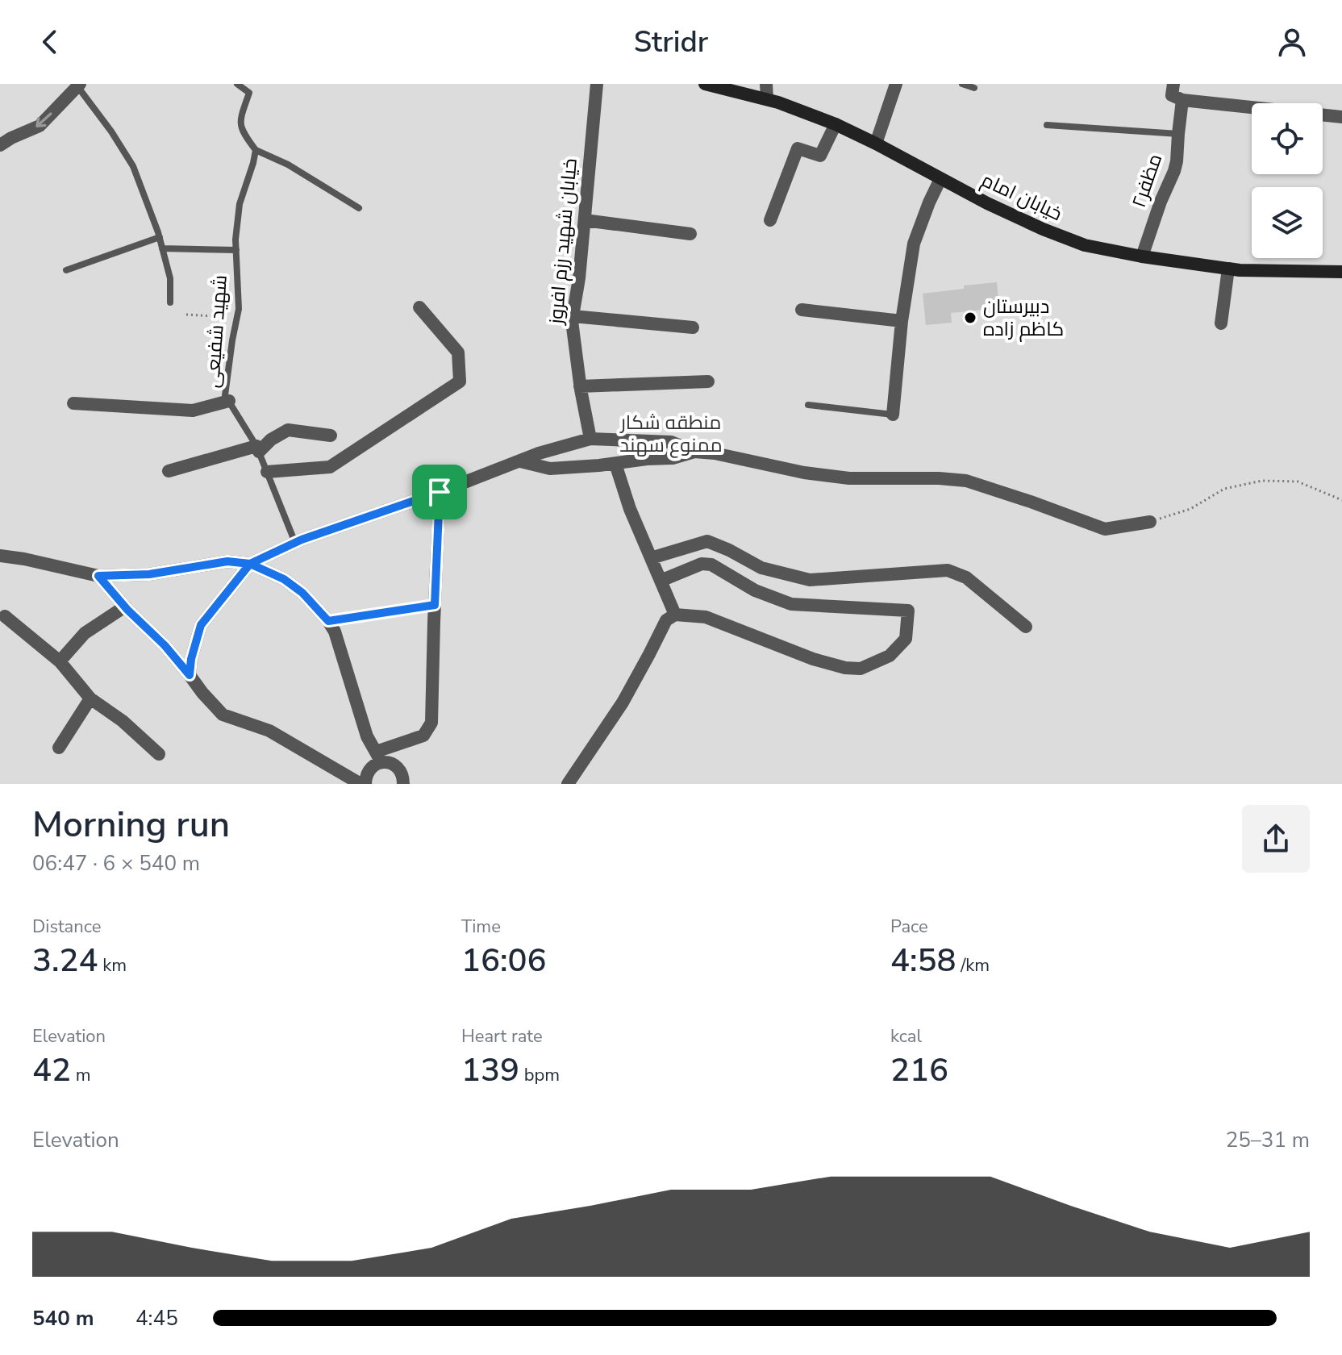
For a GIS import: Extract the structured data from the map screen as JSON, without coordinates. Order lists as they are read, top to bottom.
{
  "streets": {
    "street": ["مظفر۲", "خیابان امام", "خیابان شهید رزم افروز"],
    "lane": ["شهید شفیعی"]
  },
  "crossings": [
    ["مظفر۲", "خیابان امام"]
  ],
  "parks": ["منطقه شکار ممنوع سهند"],
  "places": ["دبیرستان کاظم زاده"],
  "page": {
    "header": "Stridr",
    "heading": ["Morning run", "06:47 · 6 × 540 m"],
    "stats": [
      ["Distance", "3.24 km"],
      ["Time", "16:06"],
      ["Pace", "4:58 /km"],
      ["Elevation", "42 m"],
      ["Heart rate", "139 bpm"],
      ["kcal", "216"]
    ],
    "chart": ["Elevation", "25–31 m"],
    "list": [
      {
        "name": "540 m",
        "note": "4:45"
      }
    ]
  }
}
